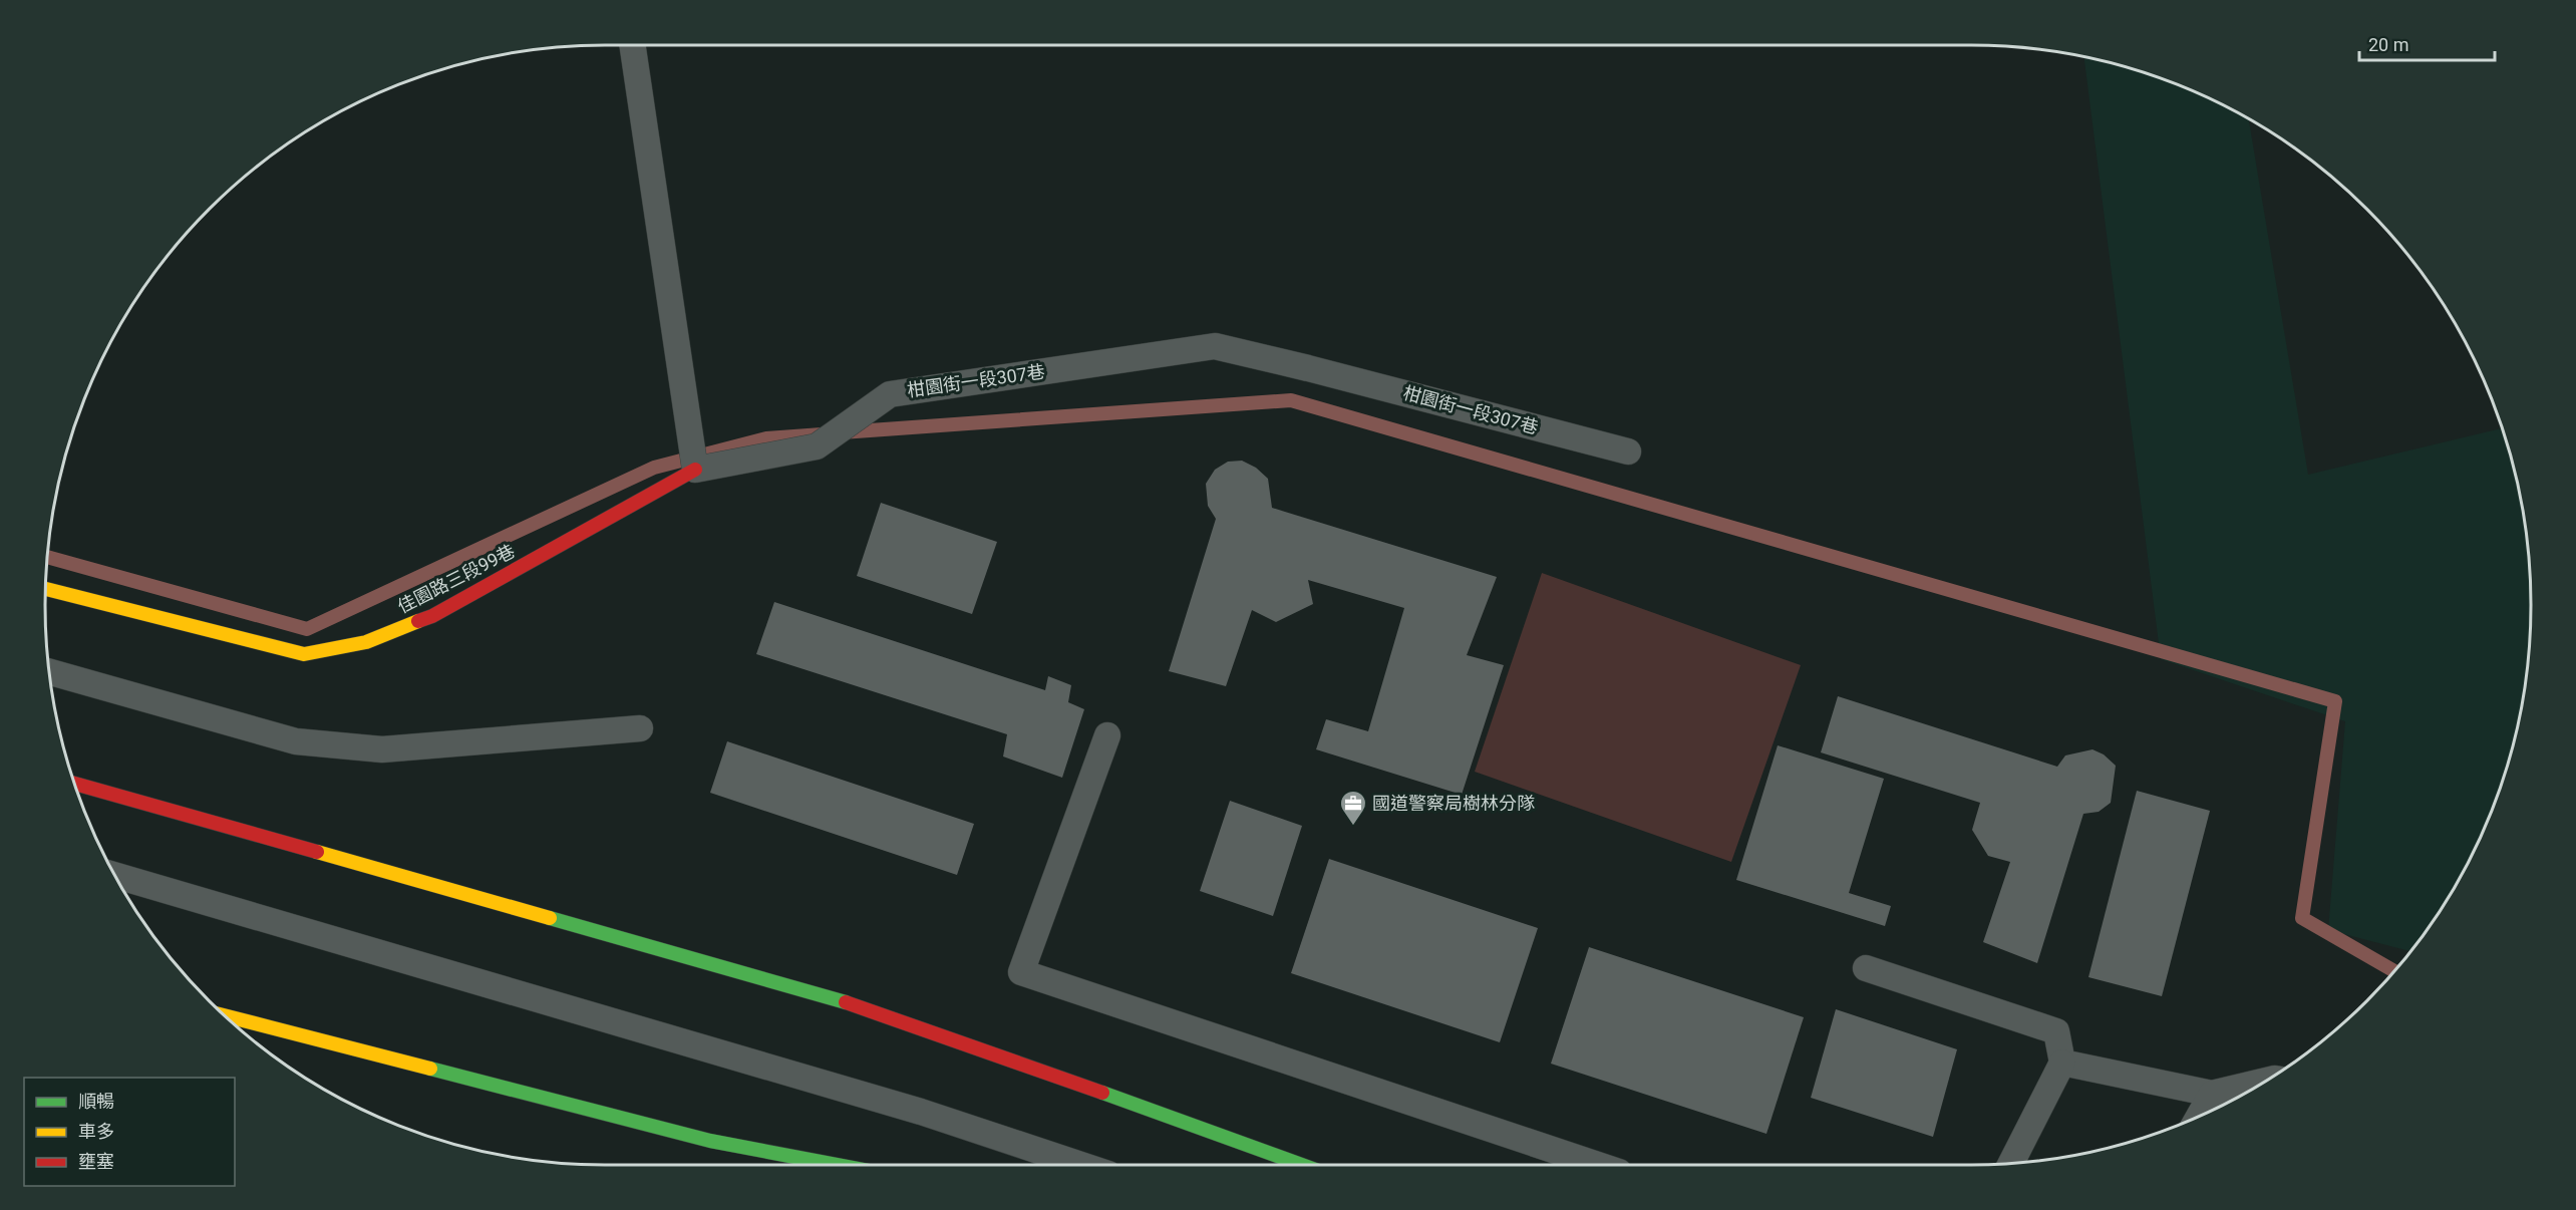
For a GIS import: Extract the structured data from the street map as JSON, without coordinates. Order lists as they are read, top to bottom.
{
  "streets": {
    "main road": ["佳園路三段99巷"],
    "lane": ["柑園街一段307巷"]
  },
  "crossings": [
    ["柑園街一段307巷", "佳園路三段99巷"]
  ],
  "places": {
    "office": ["國道警察局樹林分隊"]
  },
  "legend": ["順暢", "車多", "壅塞"],
  "scale_bar": "20 m"
}
